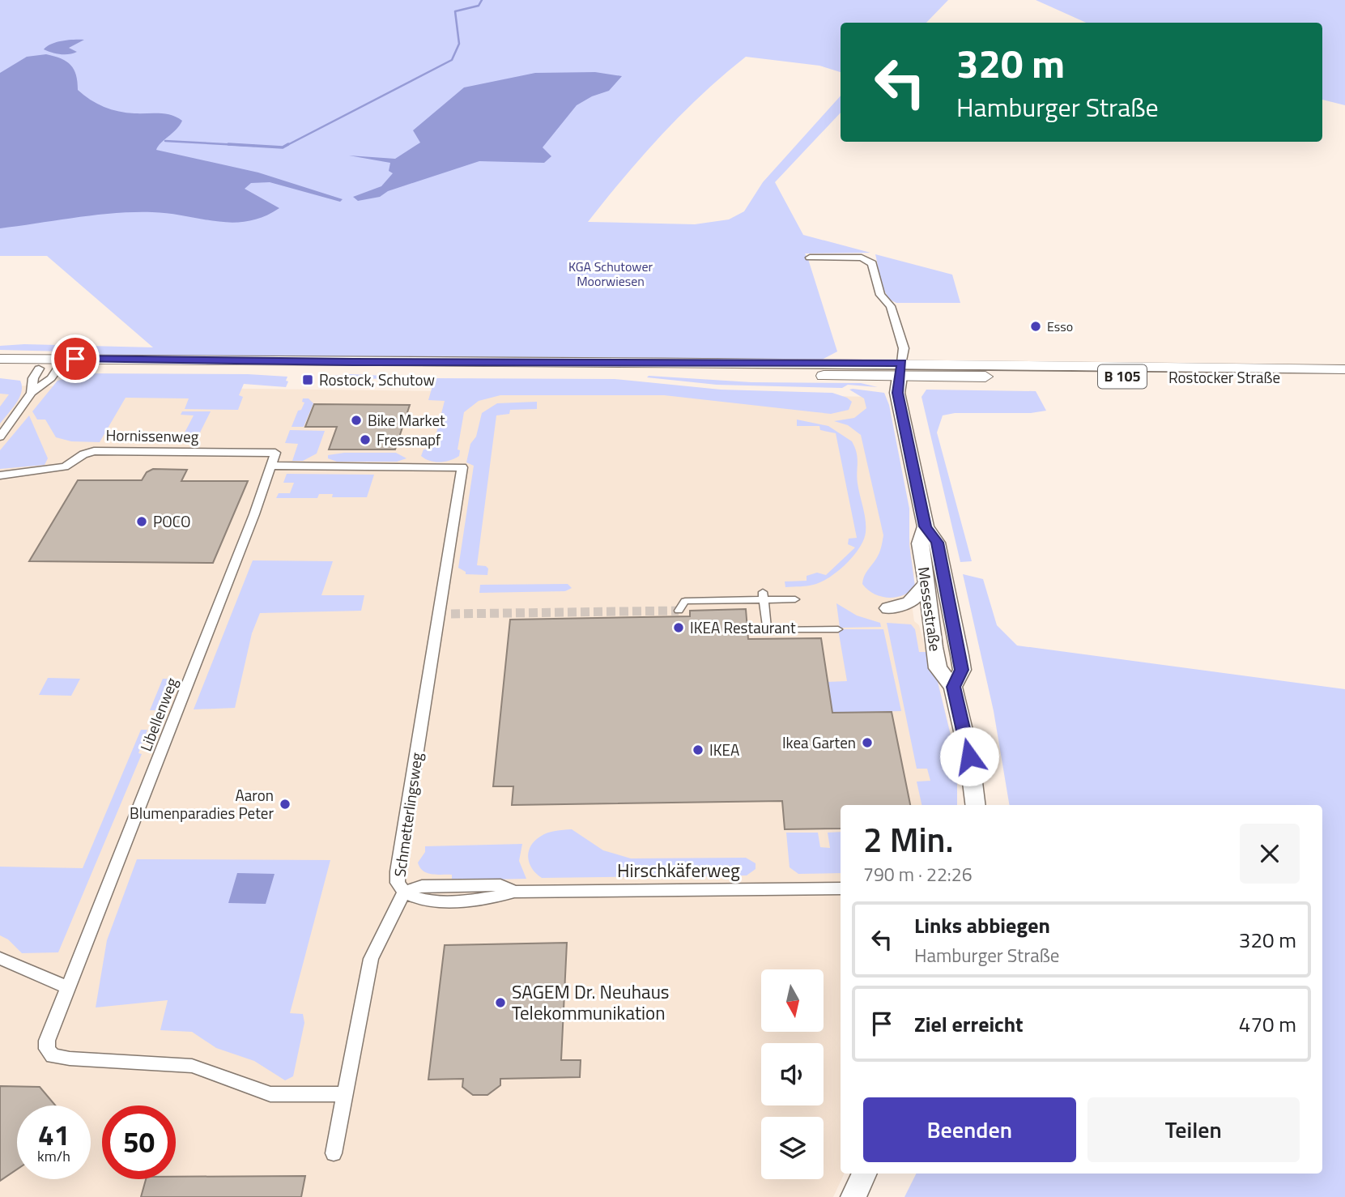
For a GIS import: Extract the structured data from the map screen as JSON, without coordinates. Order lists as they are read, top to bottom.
{
  "streets": {
    "main road": ["B 105", "Rostocker Straße", "Messestraße"],
    "street": [
      "Hornissenweg",
      "Libellenweg",
      "Schmetterlingsweg",
      "Hirschkäferweg"
    ]
  },
  "crossings": [
    ["B 105", "Rostocker Straße"],
    ["B 105", "Messestraße"],
    ["Rostocker Straße", "Messestraße"],
    ["Hornissenweg", "Libellenweg"],
    ["Libellenweg", "Schmetterlingsweg"],
    ["Schmetterlingsweg", "Hirschkäferweg"]
  ],
  "parks": ["KGA Schutower Moorwiesen"],
  "places": {
    "other": [
      "Esso",
      "Bike Market",
      "Fressnapf",
      "POCO",
      "IKEA Restaurant",
      "Ikea Garten",
      "IKEA",
      "Aaron Blumenparadies Peter",
      "SAGEM Dr. Neuhaus Telekommunikation"
    ],
    "transit": ["Rostock, Schutow"]
  },
  "north": "bottom",
  "page": {
    "turn": ["320 m", "Hamburger Straße"],
    "heading": ["2 Min.", "790 m · 22:26"],
    "list": [
      {
        "name": "Links abbiegen",
        "note": "Hamburger Straße",
        "value": "320 m"
      },
      {
        "name": "Ziel erreicht",
        "value": "470 m"
      }
    ],
    "buttons": ["Beenden", "Teilen"],
    "speed": "41 km/h",
    "limit": "50"
  }
}
